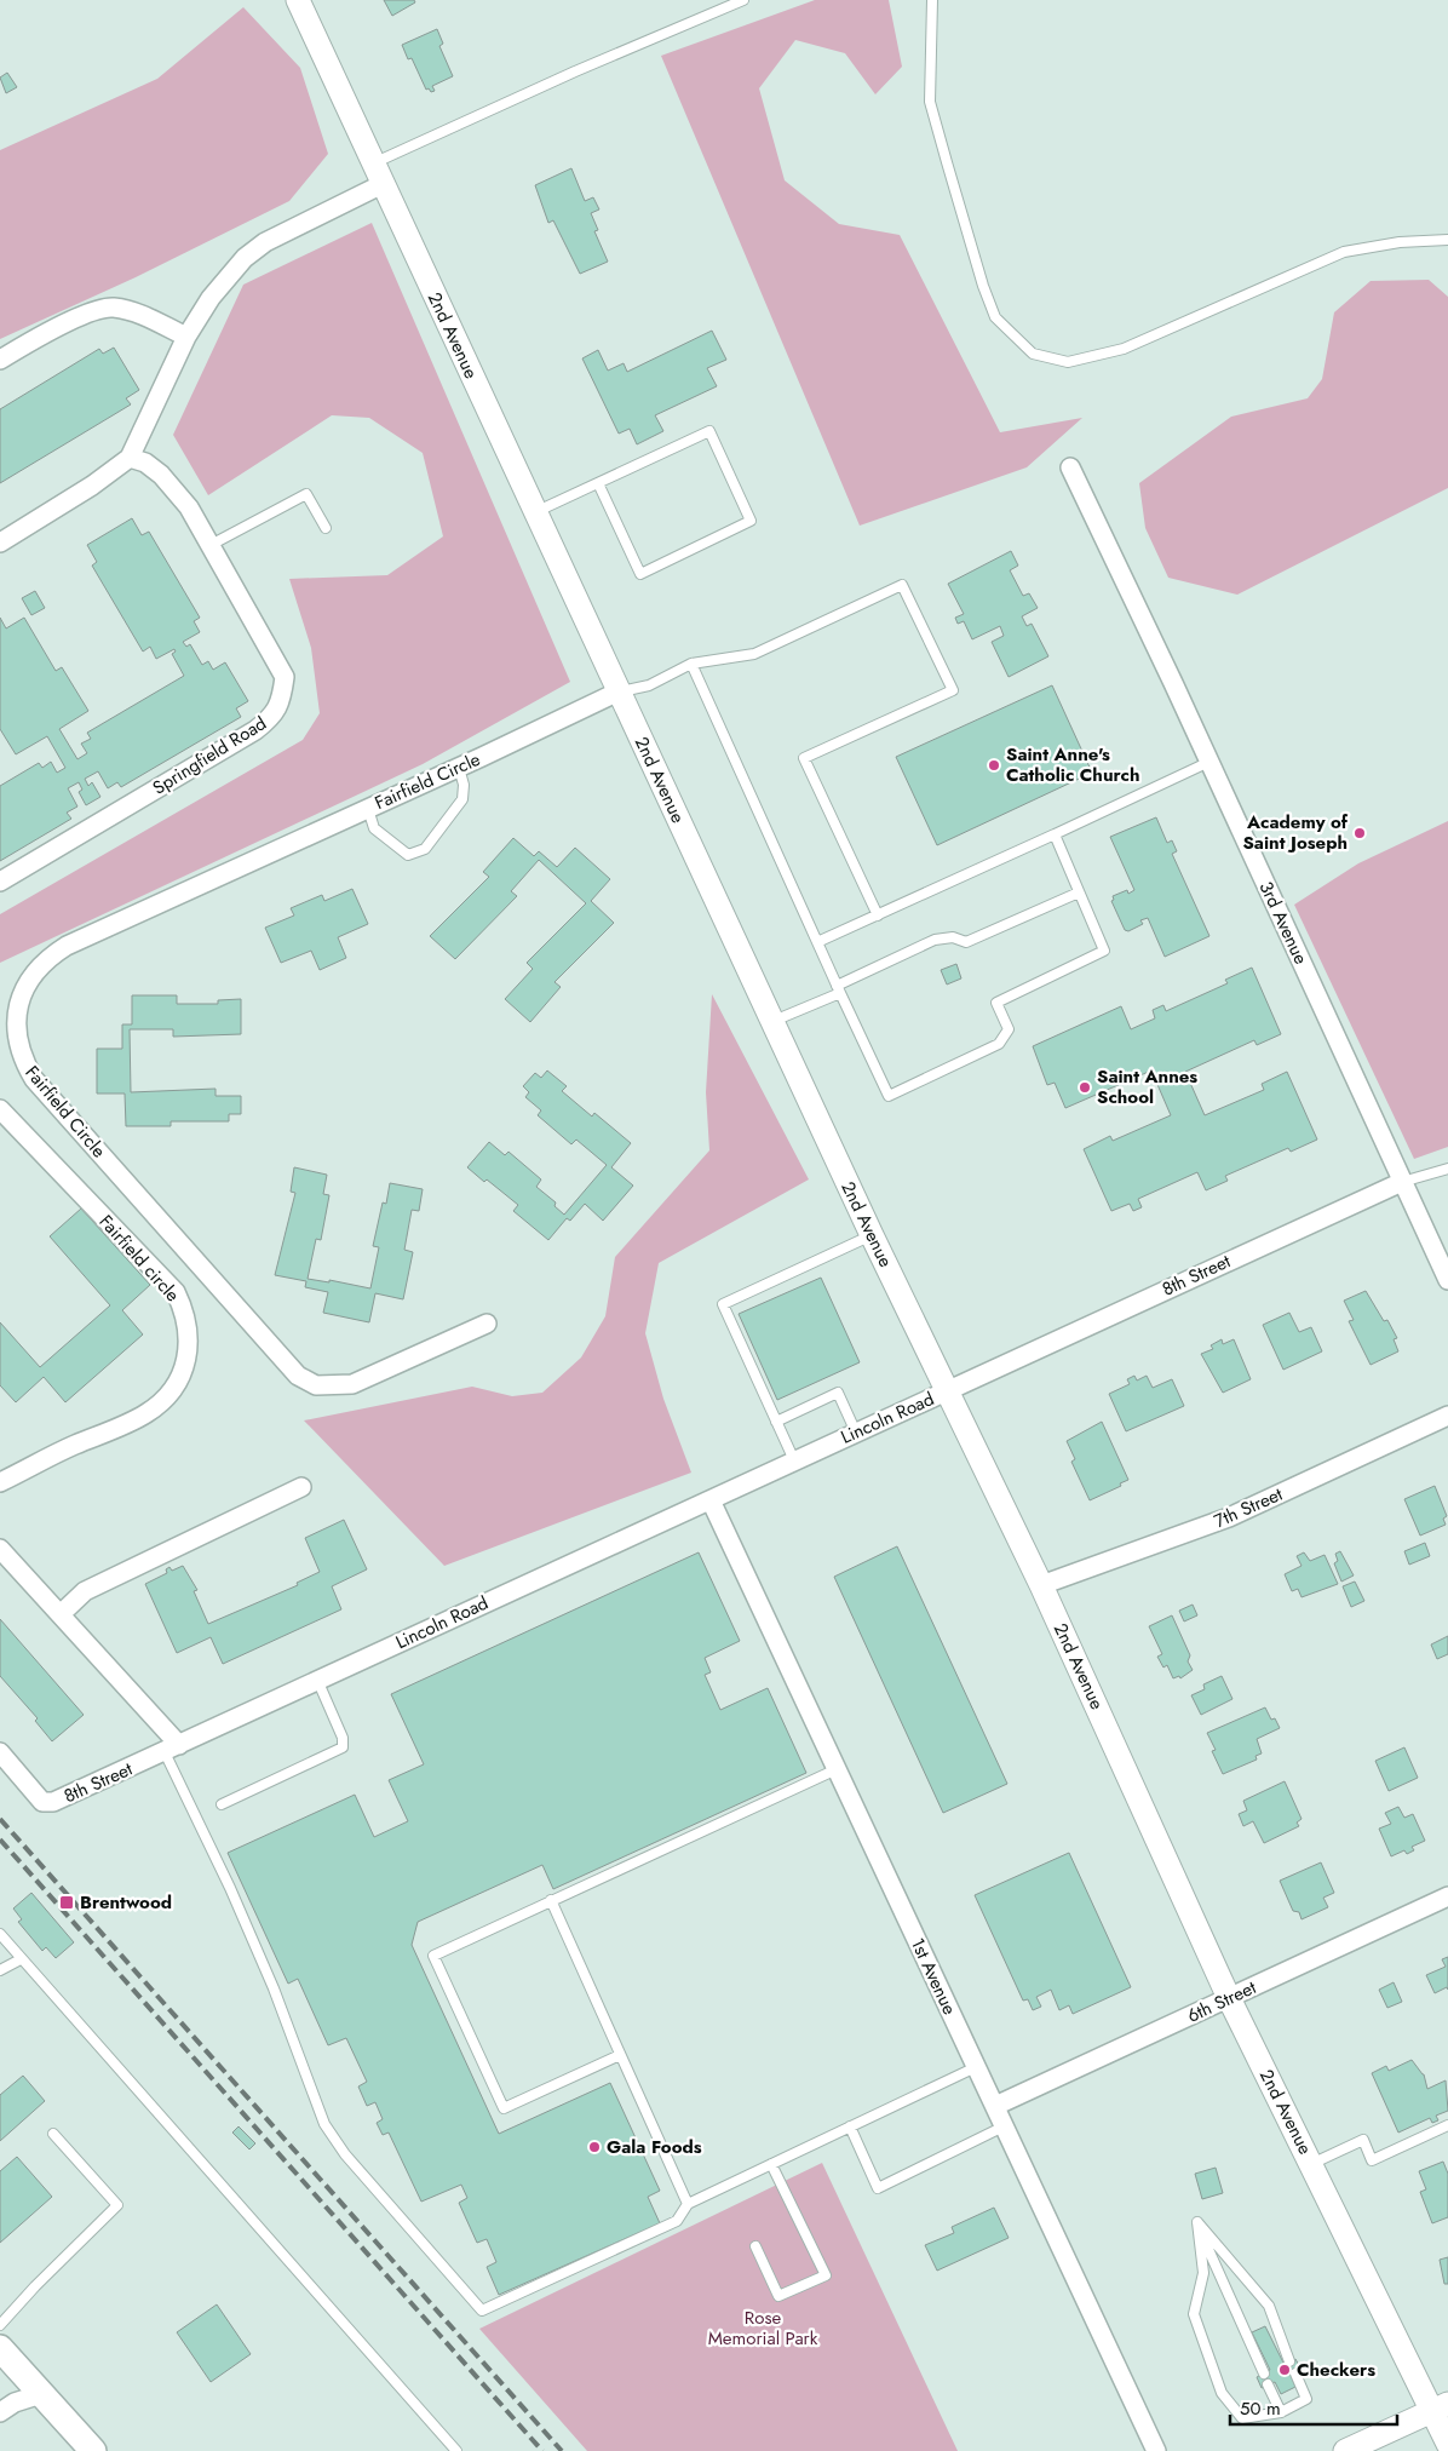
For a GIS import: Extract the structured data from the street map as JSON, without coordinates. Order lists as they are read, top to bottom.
{
  "streets": {
    "street": [
      "2nd Avenue",
      "Springfield Road",
      "Fairfield Circle",
      "3rd Avenue",
      "Fairfield circle",
      "8th Street",
      "Lincoln Road",
      "7th Street",
      "1st Avenue",
      "6th Street"
    ]
  },
  "crossings": [
    ["2nd Avenue", "Fairfield Circle"],
    ["2nd Avenue", "8th Street"],
    ["2nd Avenue", "Lincoln Road"],
    ["2nd Avenue", "7th Street"],
    ["2nd Avenue", "6th Street"],
    ["3rd Avenue", "8th Street"],
    ["8th Street", "Lincoln Road"],
    ["Lincoln Road", "1st Avenue"],
    ["1st Avenue", "6th Street"]
  ],
  "parks": ["Rose Memorial Park"],
  "places": {
    "other": [
      "Saint Anne's Catholic Church",
      "Academy of Saint Joseph",
      "Saint Annes School",
      "Gala Foods",
      "Checkers"
    ],
    "transit": ["Brentwood"]
  },
  "scale_bar": "50 m"
}
